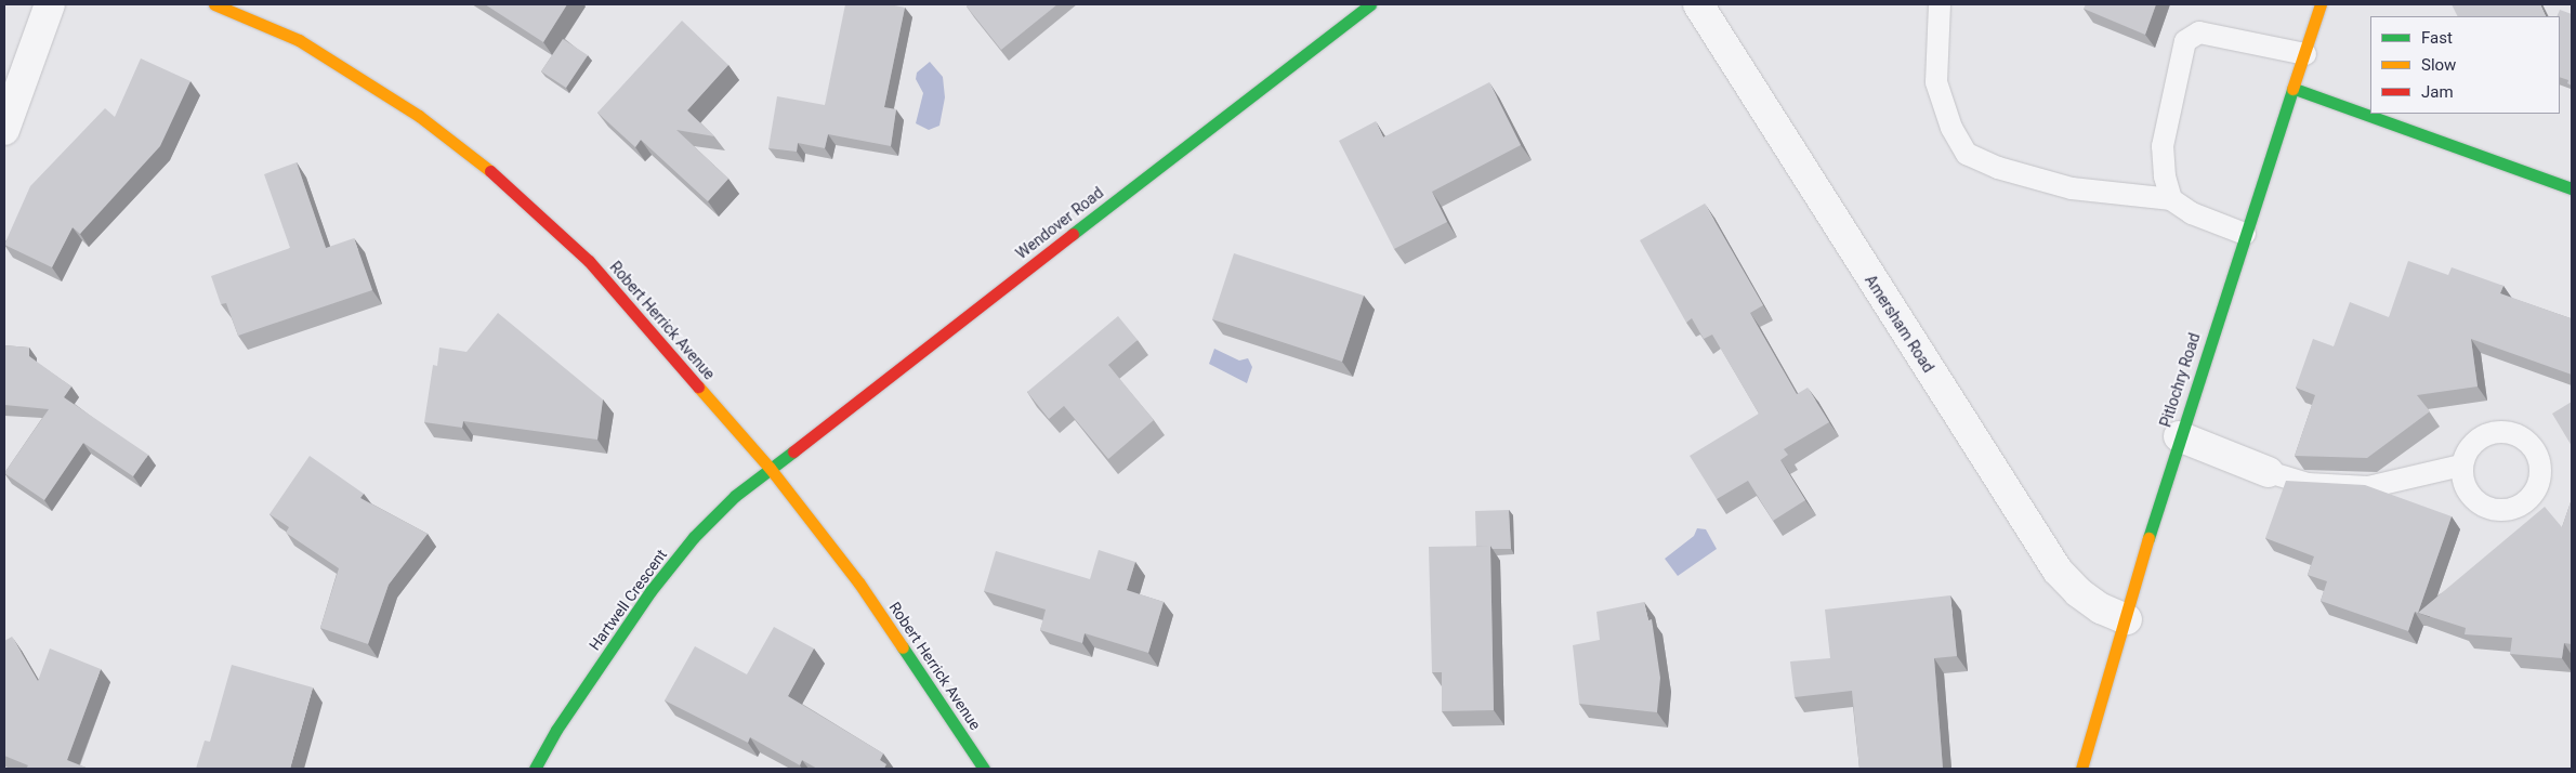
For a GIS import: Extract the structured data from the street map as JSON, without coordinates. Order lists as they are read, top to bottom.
{
  "streets": {
    "street": [
      "Wendover Road",
      "Robert Herrick Avenue",
      "Amersham Road",
      "Pitlochry Road",
      "Hartwell Crescent"
    ]
  },
  "crossings": [
    ["Wendover Road", "Robert Herrick Avenue"],
    ["Wendover Road", "Hartwell Crescent"],
    ["Robert Herrick Avenue", "Hartwell Crescent"],
    ["Amersham Road", "Pitlochry Road"]
  ],
  "legend": ["Fast", "Slow", "Jam"]
}
